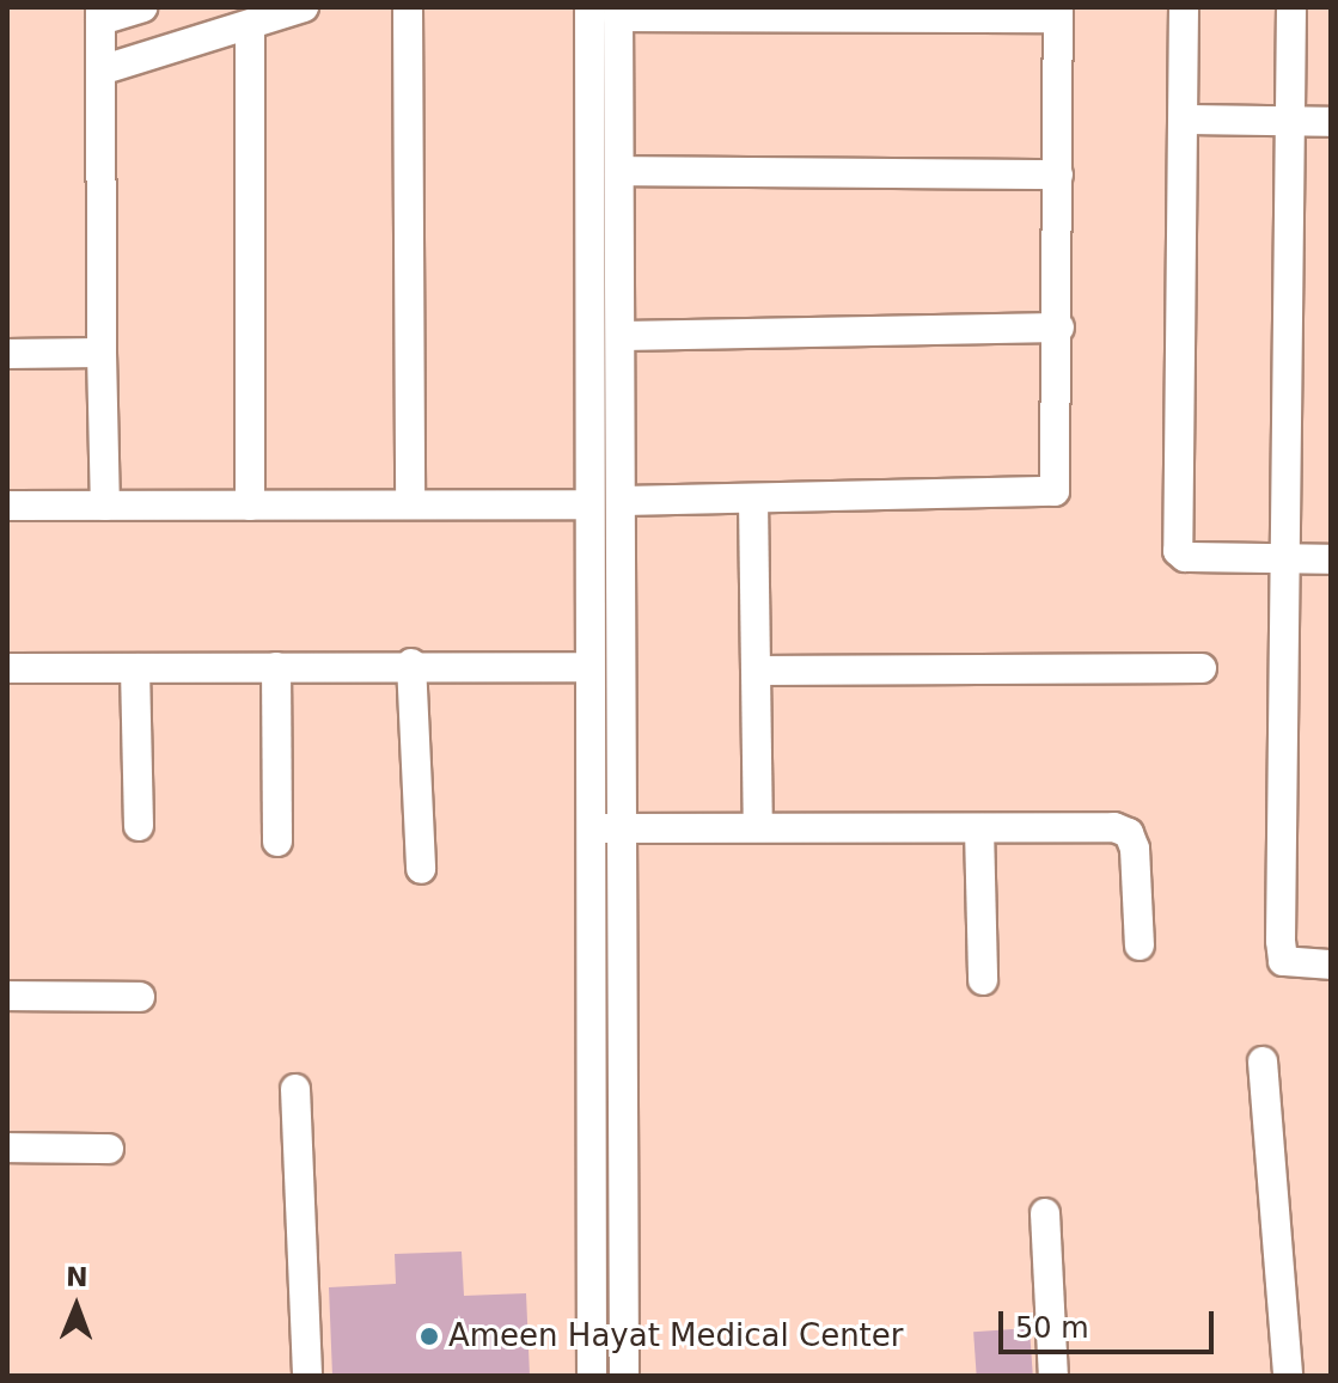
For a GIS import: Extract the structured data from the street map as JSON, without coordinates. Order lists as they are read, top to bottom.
{
  "places": ["Ameen Hayat Medical Center"],
  "scale_bar": "50 m",
  "north": "top"
}
